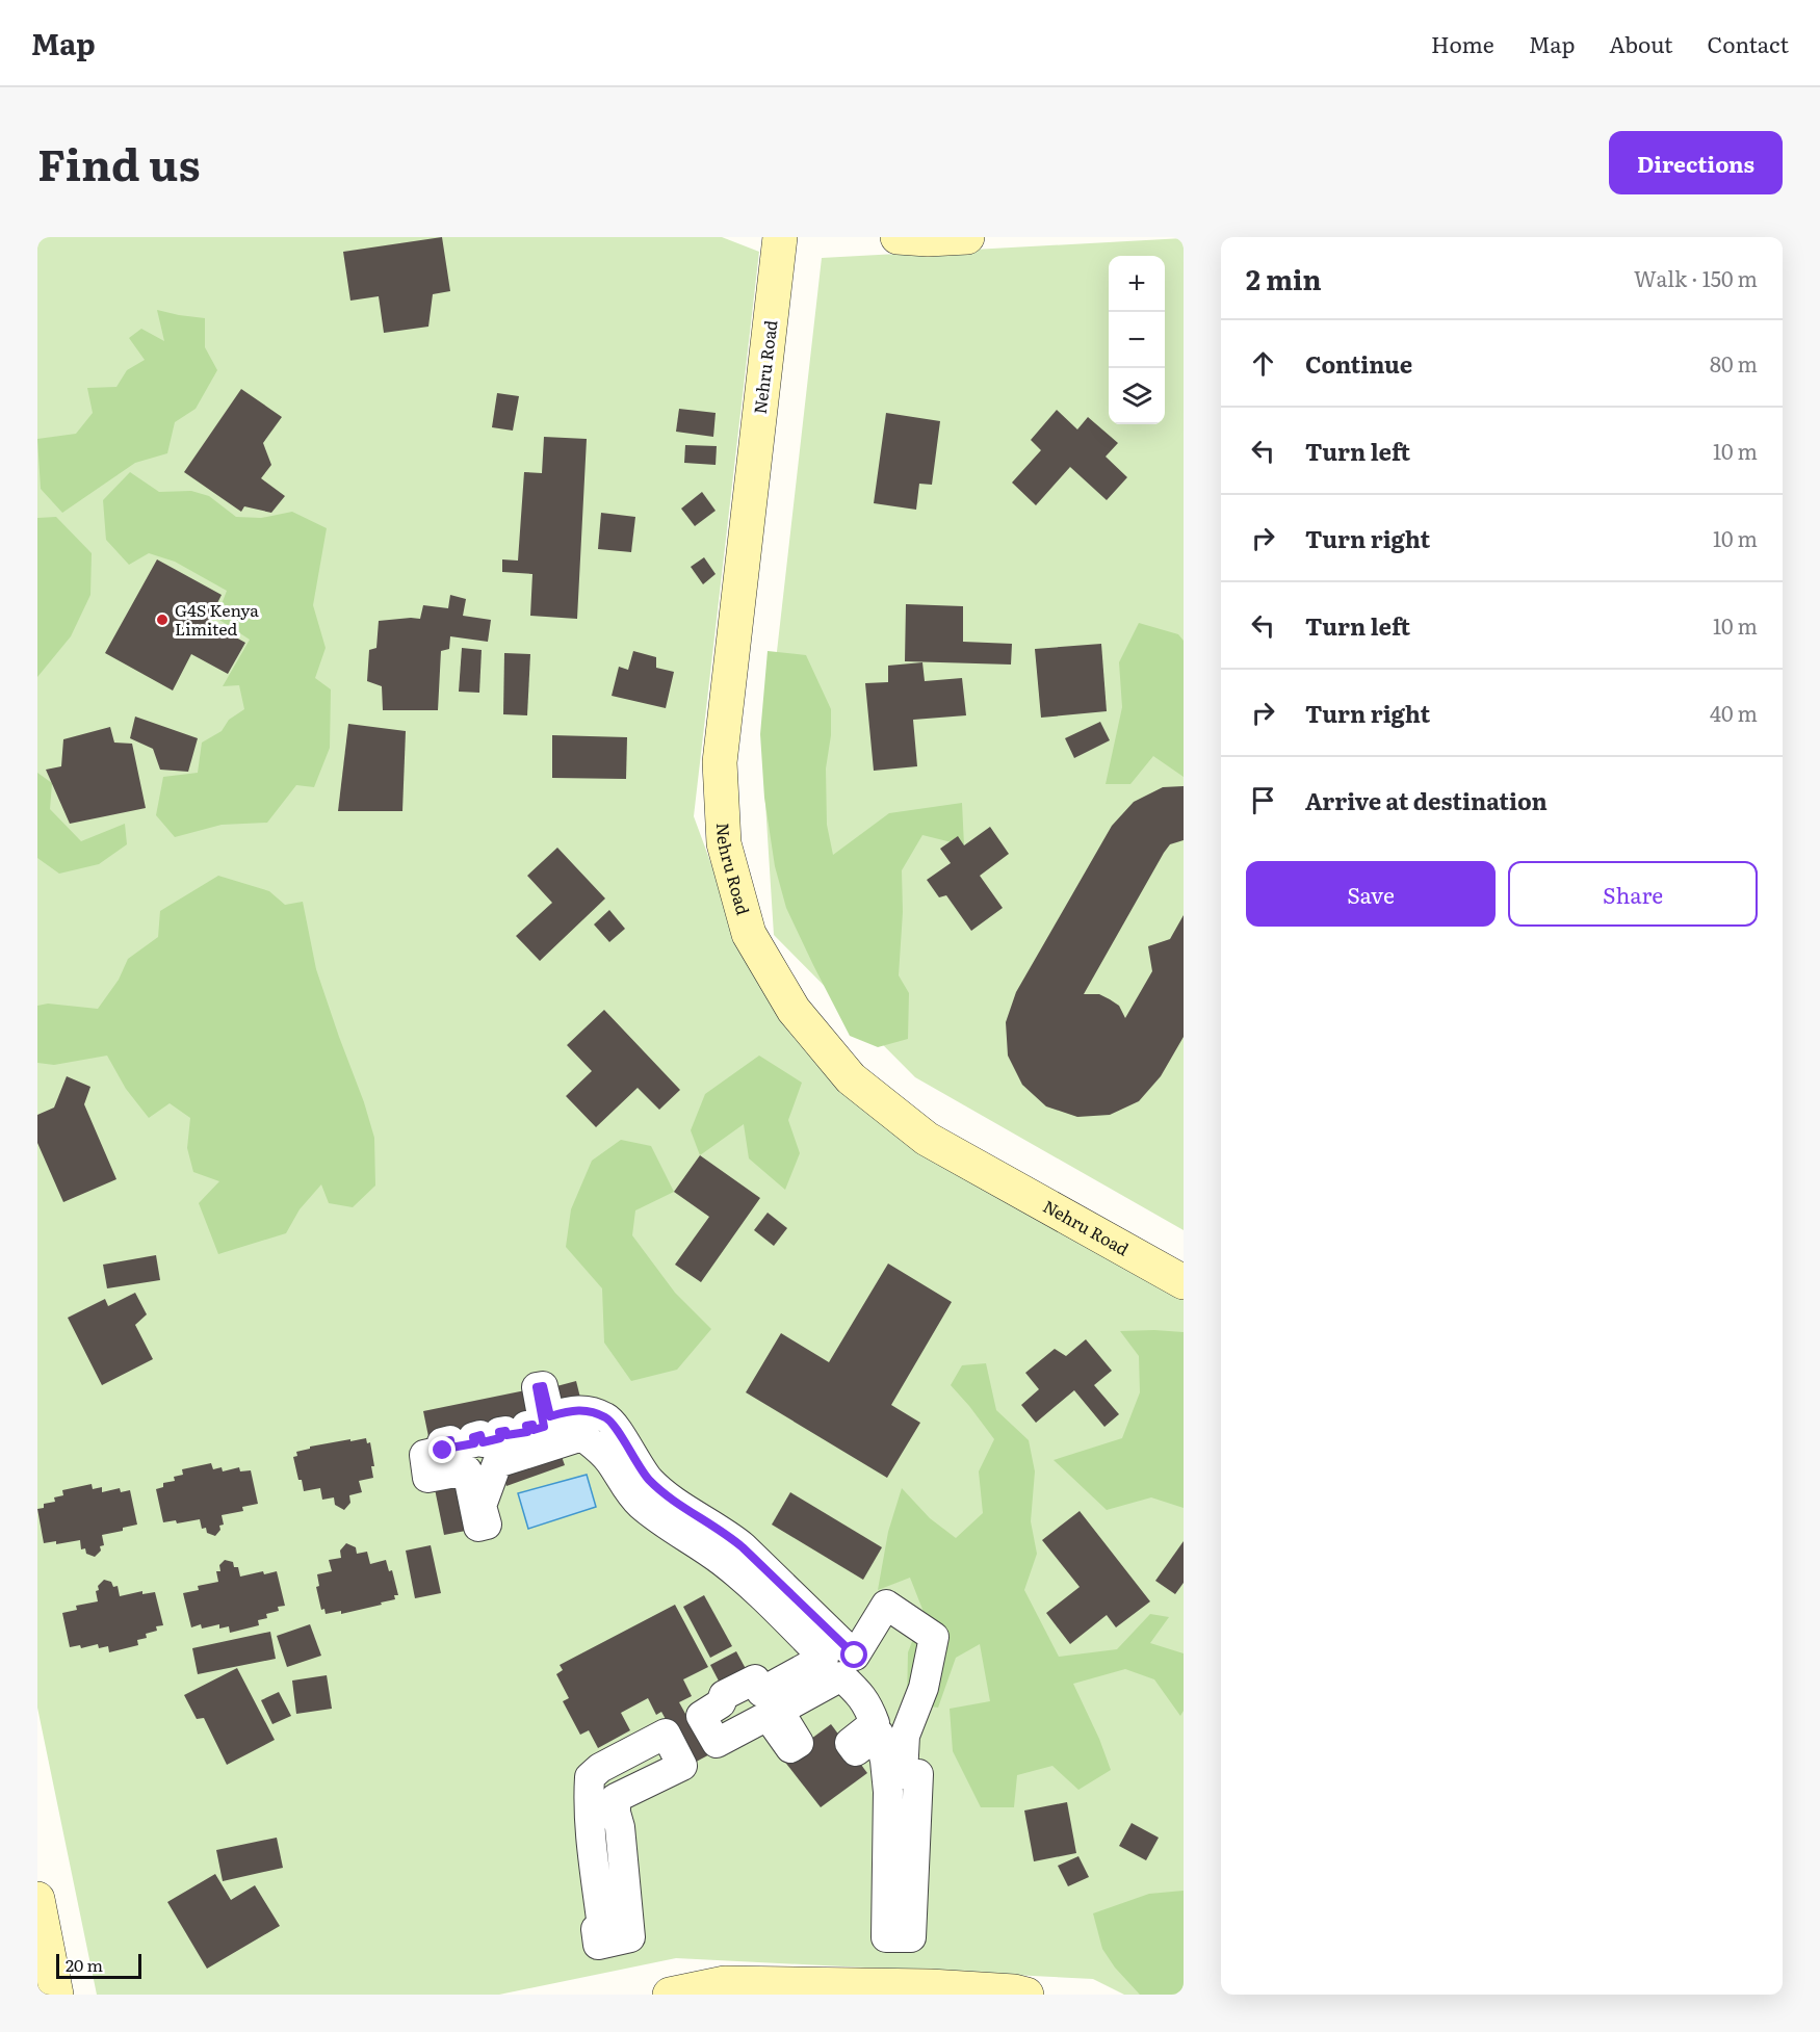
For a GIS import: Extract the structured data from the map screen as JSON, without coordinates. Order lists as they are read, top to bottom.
{
  "streets": {
    "street": ["Nehru Road"]
  },
  "places": ["G4S Kenya Limited"],
  "scale_bar": "20 m",
  "page": {
    "header": "Map",
    "nav": [
      "Home",
      "Map",
      "About",
      "Contact"
    ],
    "title": "Find us",
    "buttons": [
      "Directions",
      ["Save", "Share"]
    ],
    "heading": ["2 min", "Walk · 150 m"],
    "map_buttons": ["+", "−"],
    "list": [
      ["Continue", "80 m"],
      ["Turn left", "10 m"],
      ["Turn right", "10 m"],
      ["Turn left", "10 m"],
      ["Turn right", "40 m"],
      "Arrive at destination"
    ],
    "scale": "20 m"
  }
}
